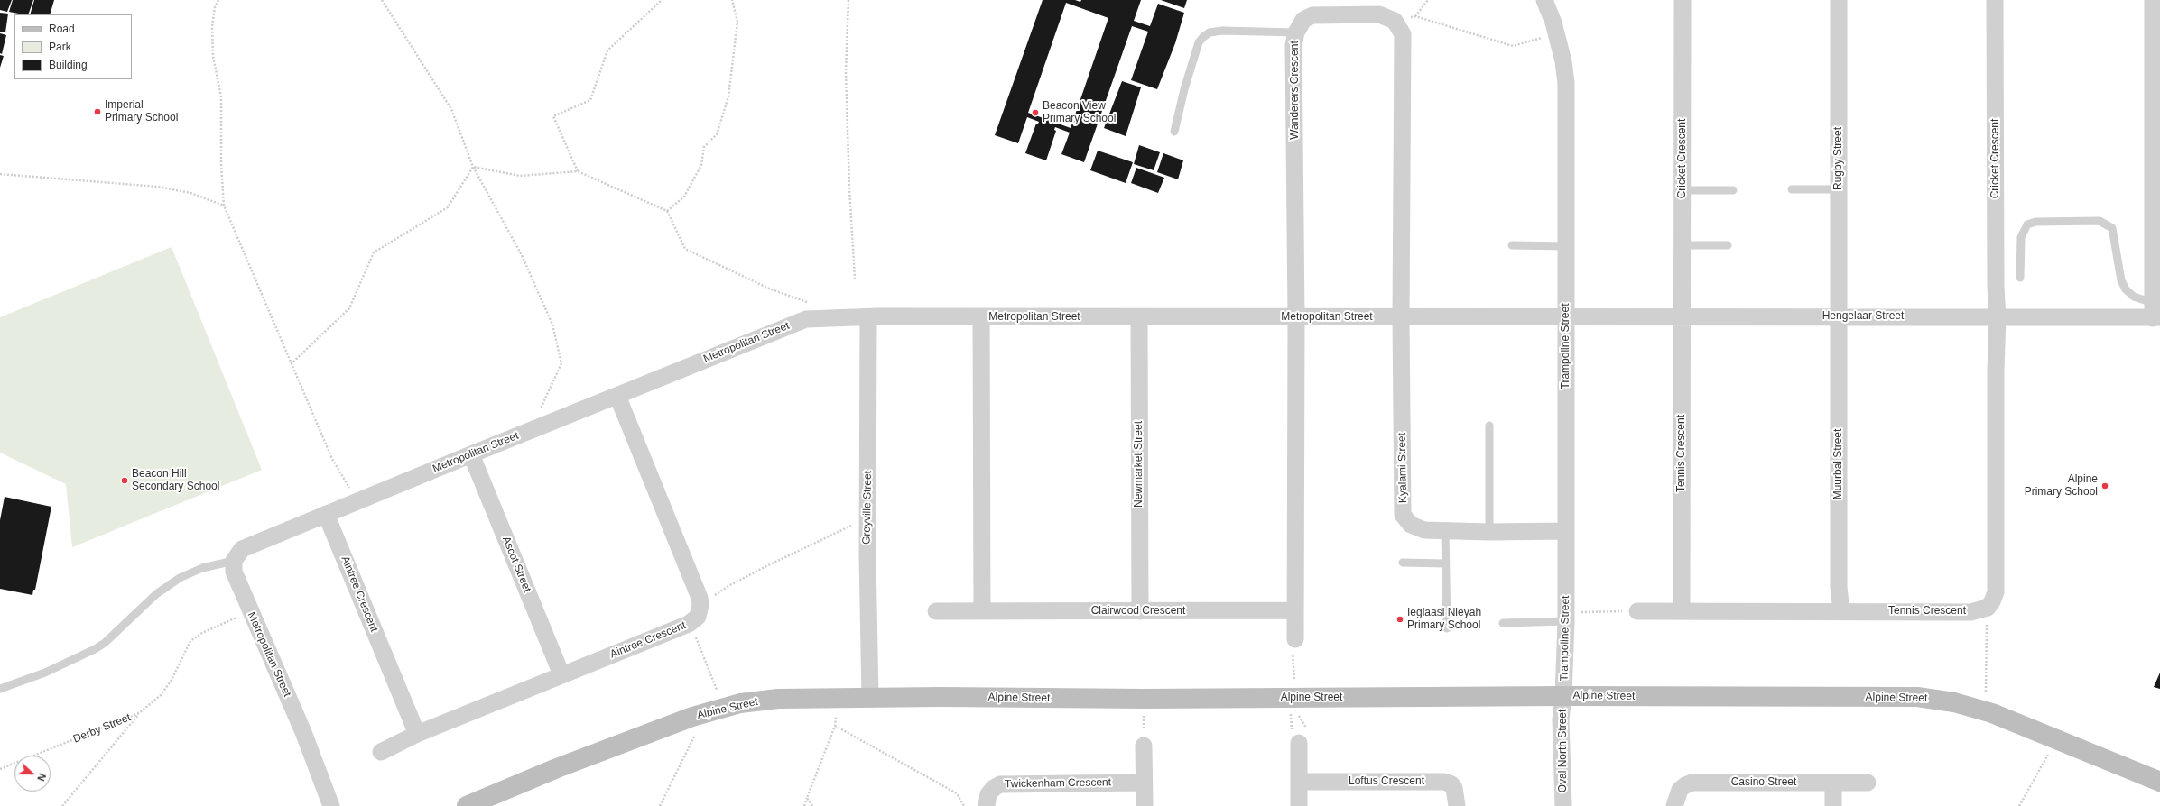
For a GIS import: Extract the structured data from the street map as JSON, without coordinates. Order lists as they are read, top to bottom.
{
  "streets": {
    "street": [
      "Wanderers Crescent",
      "Cricket Crescent",
      "Rugby Street",
      "Hengelaar Street",
      "Metropolitan Street",
      "Trampoline Street",
      "Tennis Crescent",
      "Newmarket Street",
      "Muurbal Street",
      "Kyalami Street",
      "Greyville Street",
      "Ascot Street",
      "Aintree Crescent",
      "Clairwood Crescent",
      "Alpine Street",
      "Oval North Street",
      "Loftus Crescent",
      "Casino Street",
      "Twickenham Crescent"
    ],
    "path": ["Derby Street"]
  },
  "crossings": [
    ["Wanderers Crescent", "Metropolitan Street"],
    ["Wanderers Crescent", "Kyalami Street"],
    ["Cricket Crescent", "Hengelaar Street"],
    ["Cricket Crescent", "Tennis Crescent"],
    ["Rugby Street", "Hengelaar Street"],
    ["Rugby Street", "Muurbal Street"],
    ["Hengelaar Street", "Metropolitan Street"],
    ["Hengelaar Street", "Trampoline Street"],
    ["Hengelaar Street", "Tennis Crescent"],
    ["Hengelaar Street", "Muurbal Street"],
    ["Metropolitan Street", "Trampoline Street"],
    ["Metropolitan Street", "Newmarket Street"],
    ["Metropolitan Street", "Kyalami Street"],
    ["Metropolitan Street", "Greyville Street"],
    ["Metropolitan Street", "Ascot Street"],
    ["Metropolitan Street", "Aintree Crescent"],
    ["Metropolitan Street", "Derby Street"],
    ["Trampoline Street", "Kyalami Street"],
    ["Trampoline Street", "Alpine Street"],
    ["Trampoline Street", "Oval North Street"],
    ["Tennis Crescent", "Muurbal Street"],
    ["Newmarket Street", "Clairwood Crescent"],
    ["Greyville Street", "Alpine Street"],
    ["Ascot Street", "Aintree Crescent"],
    ["Alpine Street", "Oval North Street"]
  ],
  "places": [
    "Imperial Primary School",
    "Beacon View Primary School",
    "Beacon Hill Secondary School",
    "Alpine Primary School",
    "Ieglaasi Nieyah Primary School"
  ],
  "legend": ["Road", "Park", "Building"],
  "north": "right"
}
